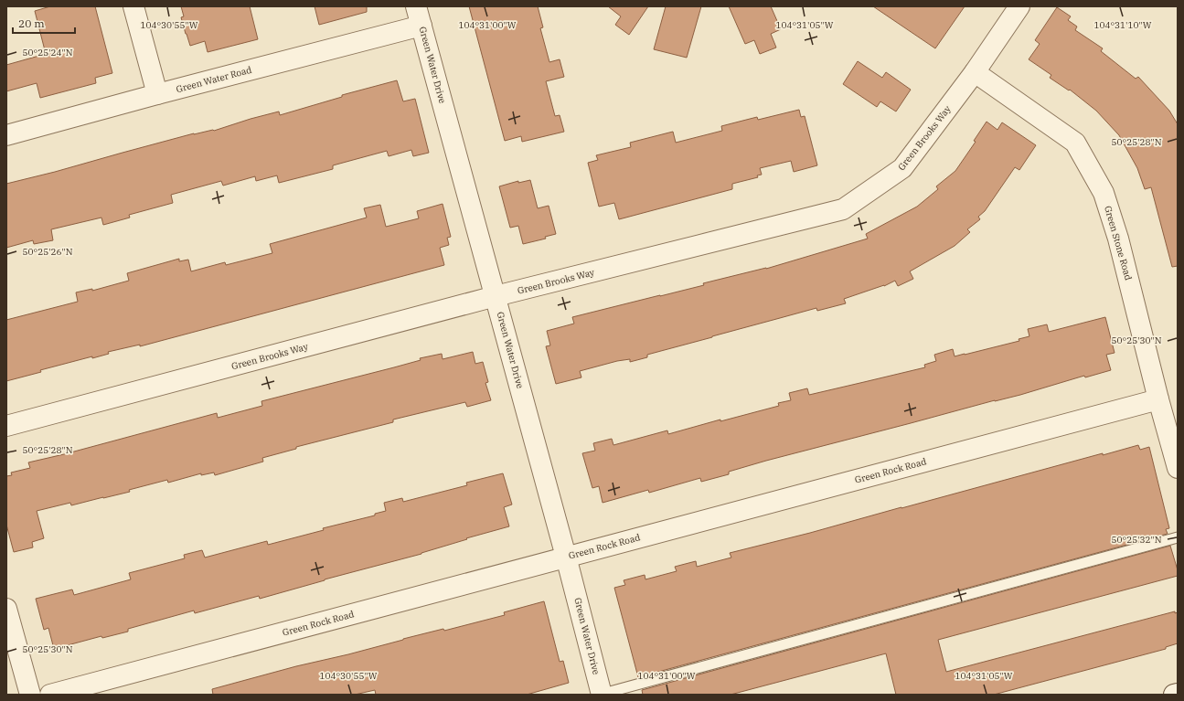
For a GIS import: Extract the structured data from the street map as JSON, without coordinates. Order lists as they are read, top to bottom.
{
  "streets": {
    "street": [
      "Green Water Drive",
      "Green Water Road",
      "Green Brooks Way",
      "Green Stone Road",
      "Green Rock Road"
    ]
  },
  "crossings": [
    ["Green Water Drive", "Green Water Road"],
    ["Green Water Drive", "Green Brooks Way"],
    ["Green Water Drive", "Green Rock Road"],
    ["Green Brooks Way", "Green Stone Road"],
    ["Green Stone Road", "Green Rock Road"]
  ],
  "scale_bar": "20 m",
  "coordinates": [
    "104°30'55\"W",
    "104°31'00\"W",
    "104°31'05\"W",
    "104°31'10\"W",
    "50°25'24\"N",
    "50°25'28\"N",
    "50°25'26\"N",
    "50°25'30\"N",
    "50°25'32\"N"
  ]
}
